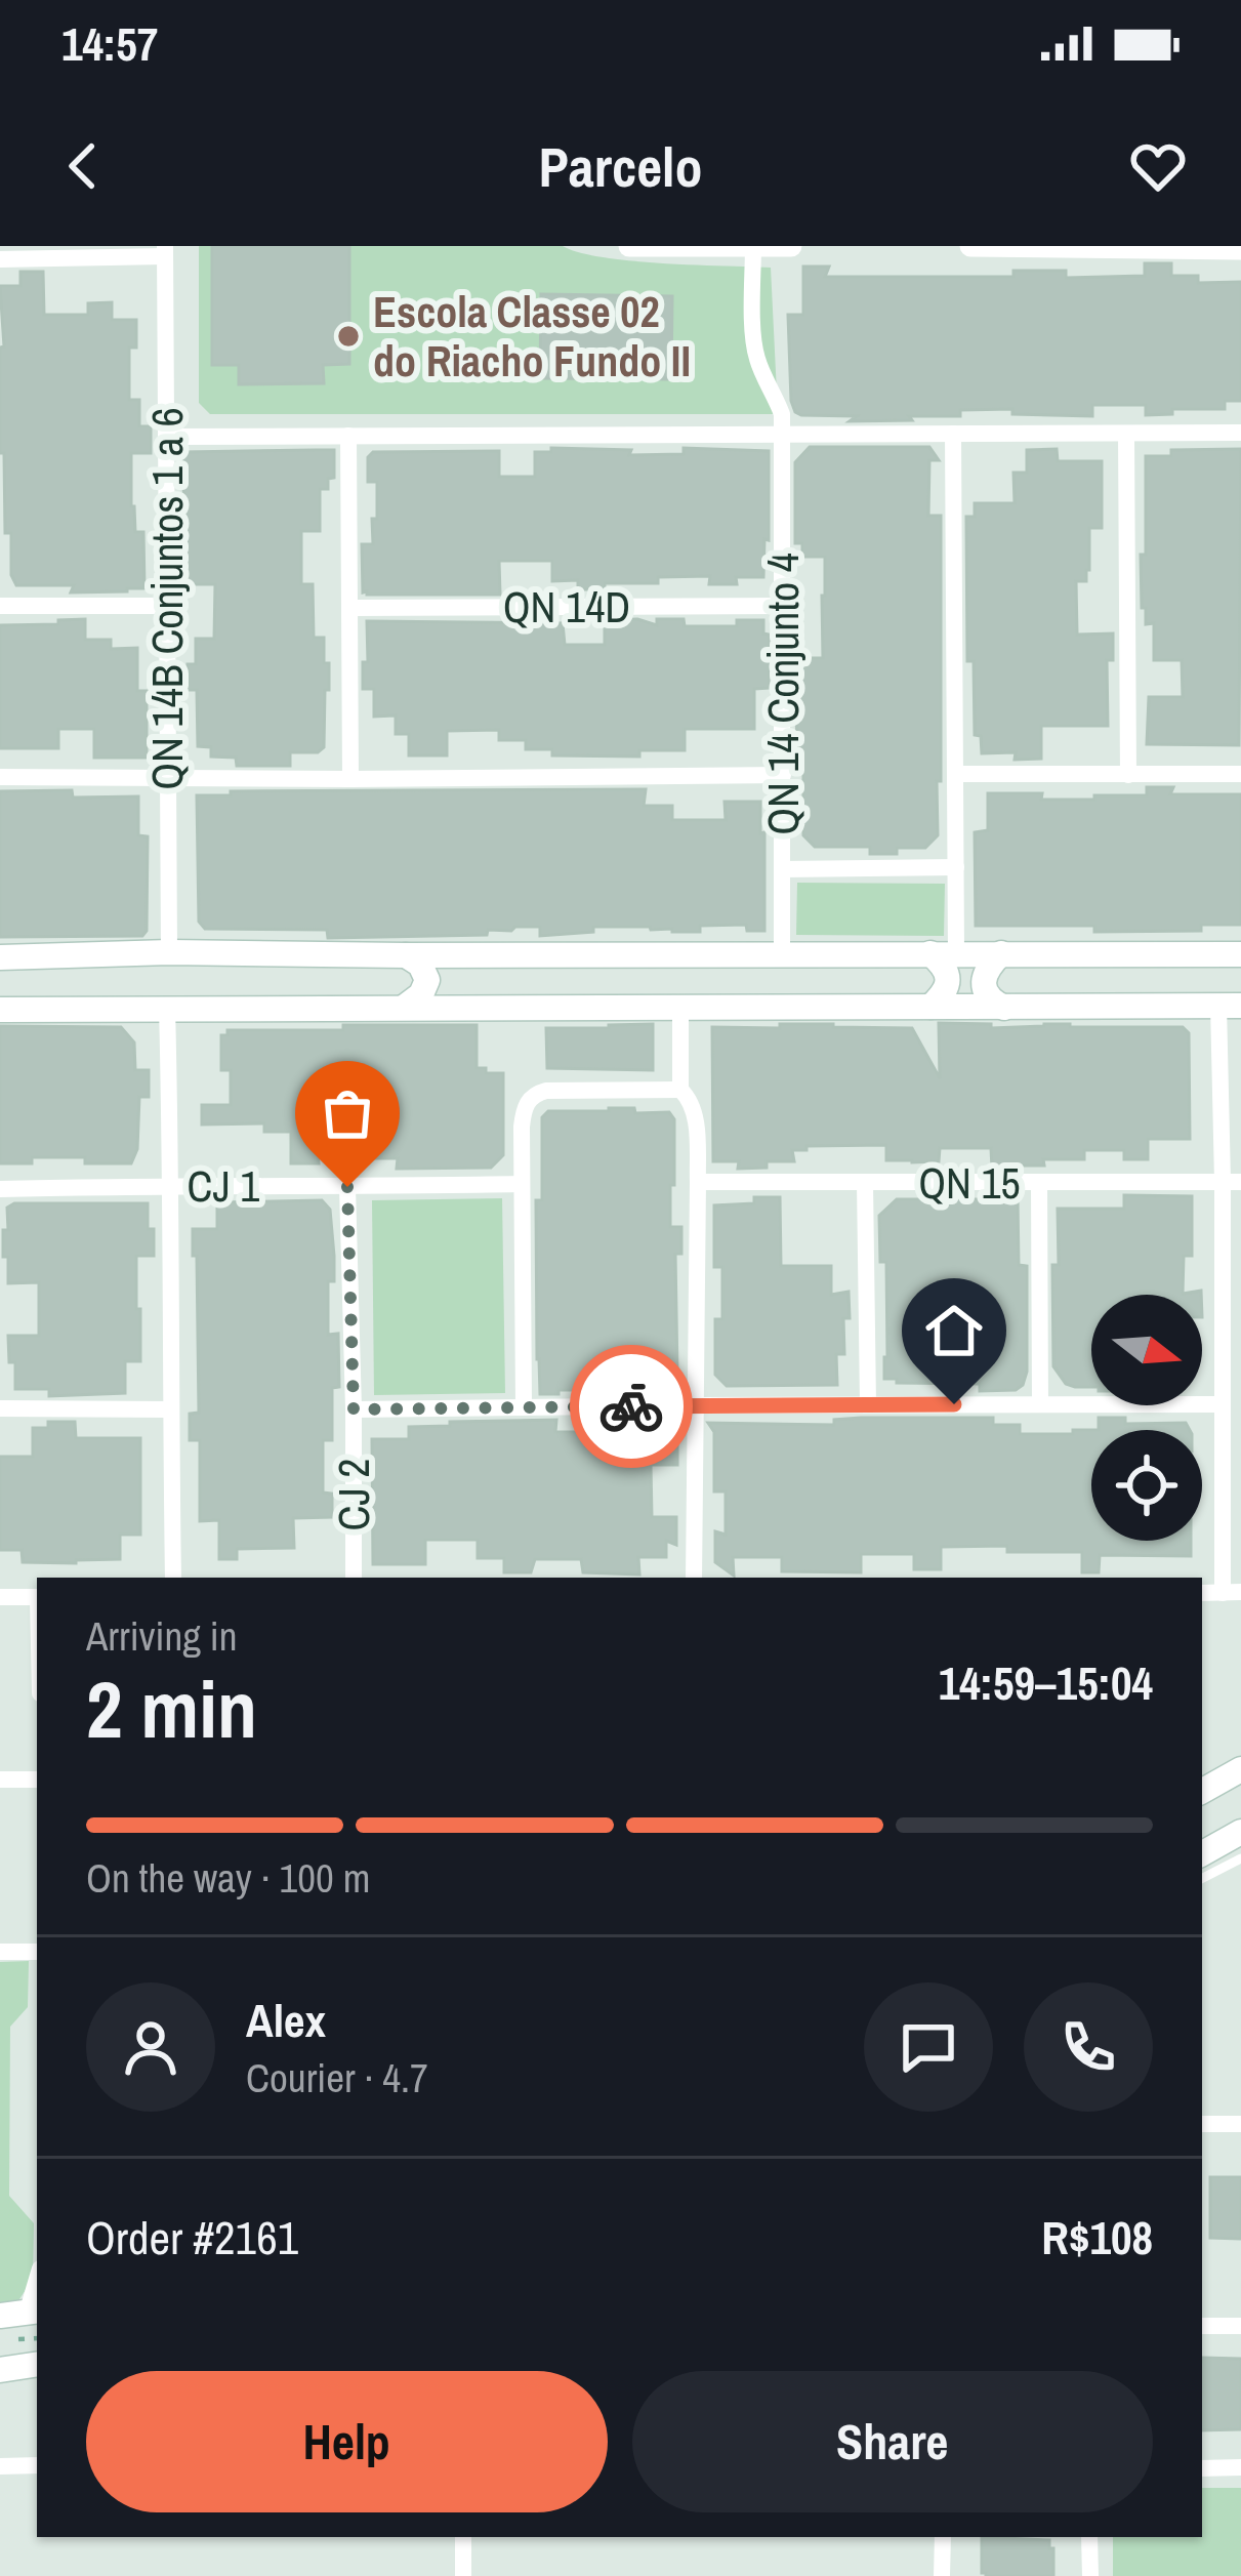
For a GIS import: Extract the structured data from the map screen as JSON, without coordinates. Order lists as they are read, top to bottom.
{
  "streets": {
    "street": [
      "QN 14B Conjuntos 1 a 6",
      "QN 14D",
      "QN 14 Conjunto 4",
      "QN 15",
      "CJ 1",
      "CJ 2"
    ]
  },
  "crossings": [
    ["QN 14D", "QN 14 Conjunto 4"],
    ["CJ 1", "CJ 2"]
  ],
  "places": ["Escola Classe 02 do Riacho Fundo II"],
  "north": "right",
  "page": {
    "status": "14:57",
    "header": "Parcelo",
    "heading": ["2 min", "Arriving in", "14:59–15:04"],
    "panel": [
      "Alex",
      "Courier · 4.7",
      "Order #2161",
      "R$108"
    ],
    "bar": "On the way · 100 m",
    "buttons": ["Help", "Share"]
  }
}
